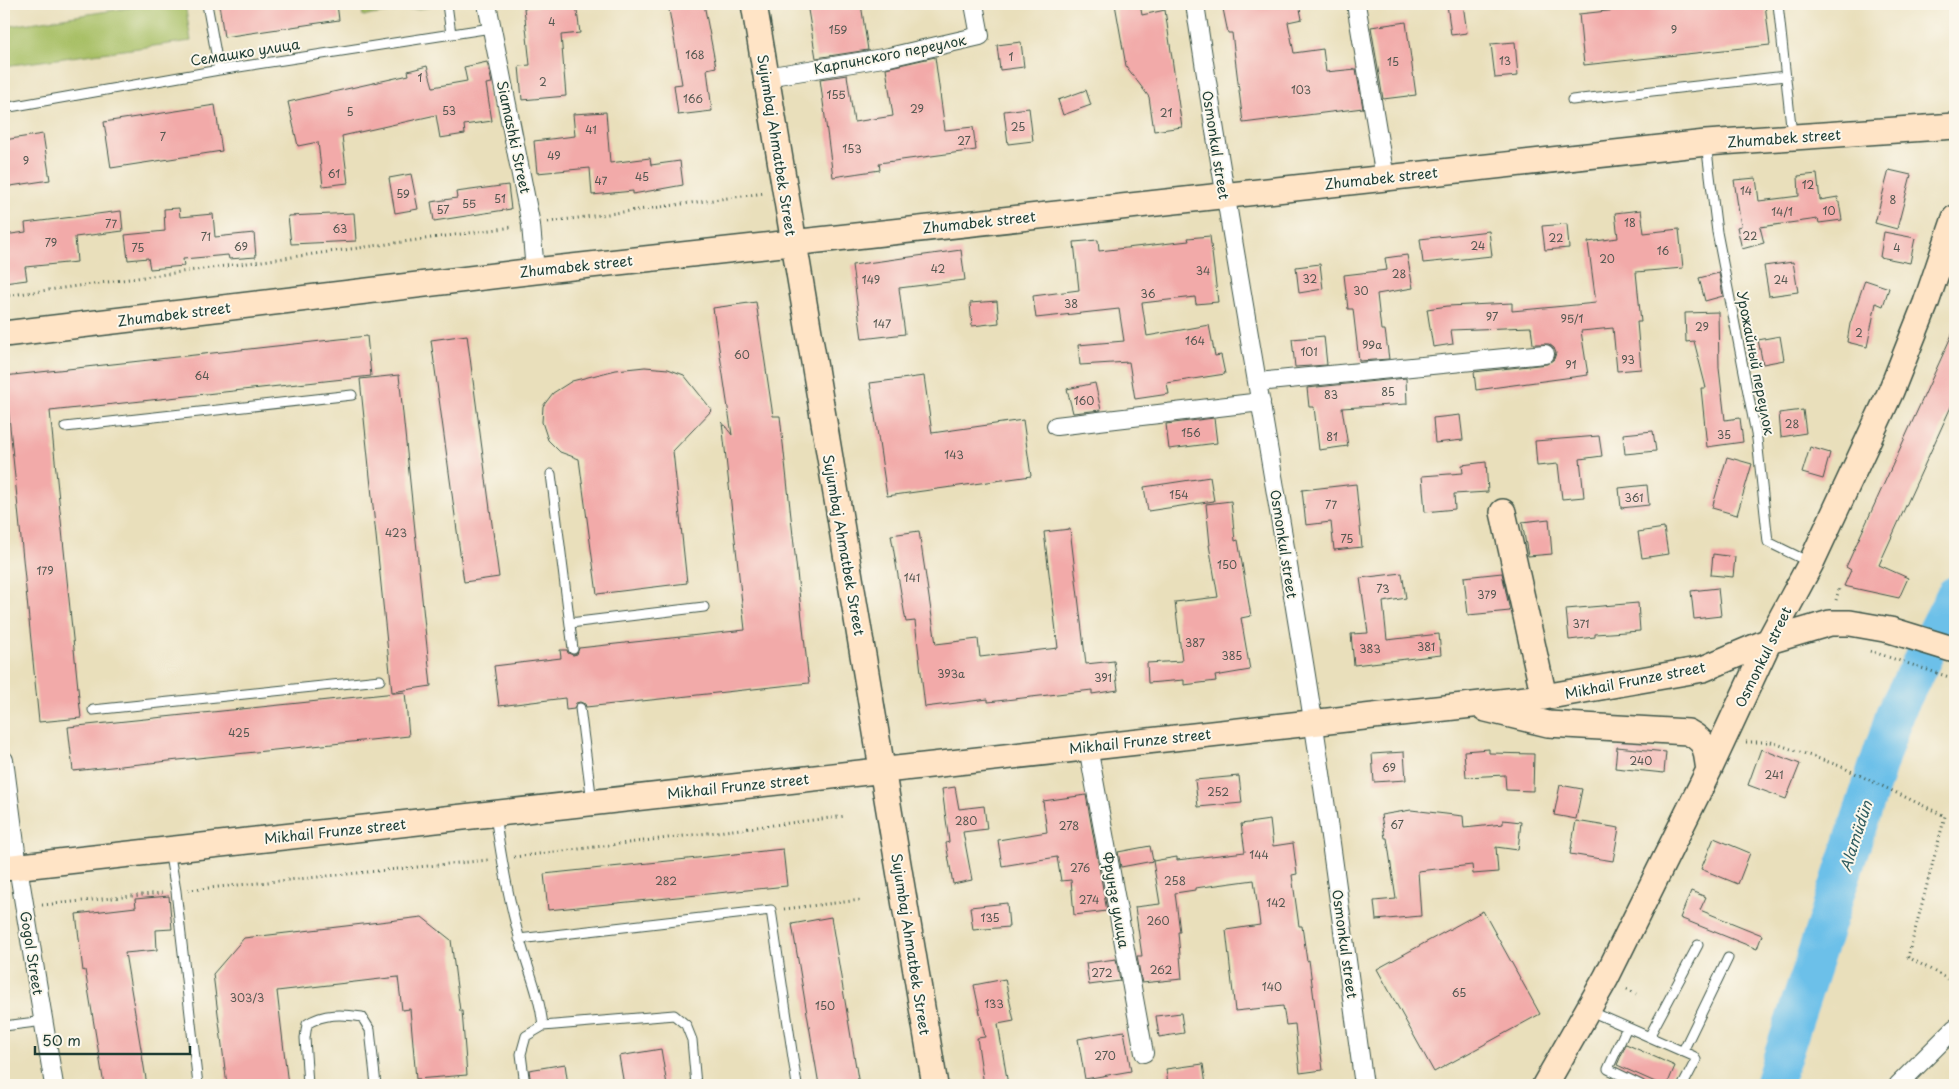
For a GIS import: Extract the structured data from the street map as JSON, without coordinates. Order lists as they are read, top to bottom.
{
  "streets": {
    "street": [
      "Карпинского переулок",
      "Siamashki Street",
      "Zhumabek street",
      "Sujumbaj Ahmatbek Street",
      "Osmonkul street",
      "Mikhail Frunze street",
      "Фрунзе улица",
      "Gogol Street"
    ],
    "lane": ["Семашко улица", "Урожайный переулок"]
  },
  "crossings": [
    ["Семашко улица", "Siamashki Street"],
    ["Карпинского переулок", "Sujumbaj Ahmatbek Street"],
    ["Siamashki Street", "Zhumabek street"],
    ["Zhumabek street", "Sujumbaj Ahmatbek Street"],
    ["Zhumabek street", "Osmonkul street"],
    ["Zhumabek street", "Урожайный переулок"],
    ["Sujumbaj Ahmatbek Street", "Mikhail Frunze street"],
    ["Osmonkul street", "Урожайный переулок"],
    ["Osmonkul street", "Mikhail Frunze street"],
    ["Mikhail Frunze street", "Фрунзе улица"],
    ["Mikhail Frunze street", "Gogol Street"]
  ],
  "water": ["Alamüdün"],
  "house_numbers": [
    "4",
    "159",
    "9",
    "168",
    "1",
    "13",
    "15",
    "1",
    "2",
    "103",
    "155",
    "166",
    "29",
    "53",
    "5",
    "21",
    "25",
    "41",
    "7",
    "27",
    "153",
    "49",
    "9",
    "61",
    "45",
    "47",
    "12",
    "14",
    "59",
    "51",
    "8",
    "55",
    "57",
    "10",
    "14/1",
    "18",
    "77",
    "63",
    "22",
    "71",
    "22",
    "79",
    "24",
    "69",
    "75",
    "4",
    "16",
    "20",
    "42",
    "34",
    "28",
    "32",
    "149",
    "24",
    "30",
    "36",
    "38",
    "97",
    "95/1",
    "147",
    "29",
    "2",
    "164",
    "99а",
    "101",
    "60",
    "93",
    "91",
    "64",
    "85",
    "83",
    "160",
    "28",
    "156",
    "35",
    "81",
    "143",
    "154",
    "361",
    "77",
    "423",
    "75",
    "150",
    "179",
    "141",
    "73",
    "379",
    "371",
    "387",
    "381",
    "383",
    "385",
    "393а",
    "391",
    "425",
    "240",
    "69",
    "241",
    "252",
    "280",
    "67",
    "278",
    "144",
    "276",
    "282",
    "258",
    "274",
    "142",
    "135",
    "260",
    "262",
    "272",
    "140",
    "65",
    "303/3",
    "133",
    "150",
    "270"
  ],
  "scale_bar": "50 m"
}
